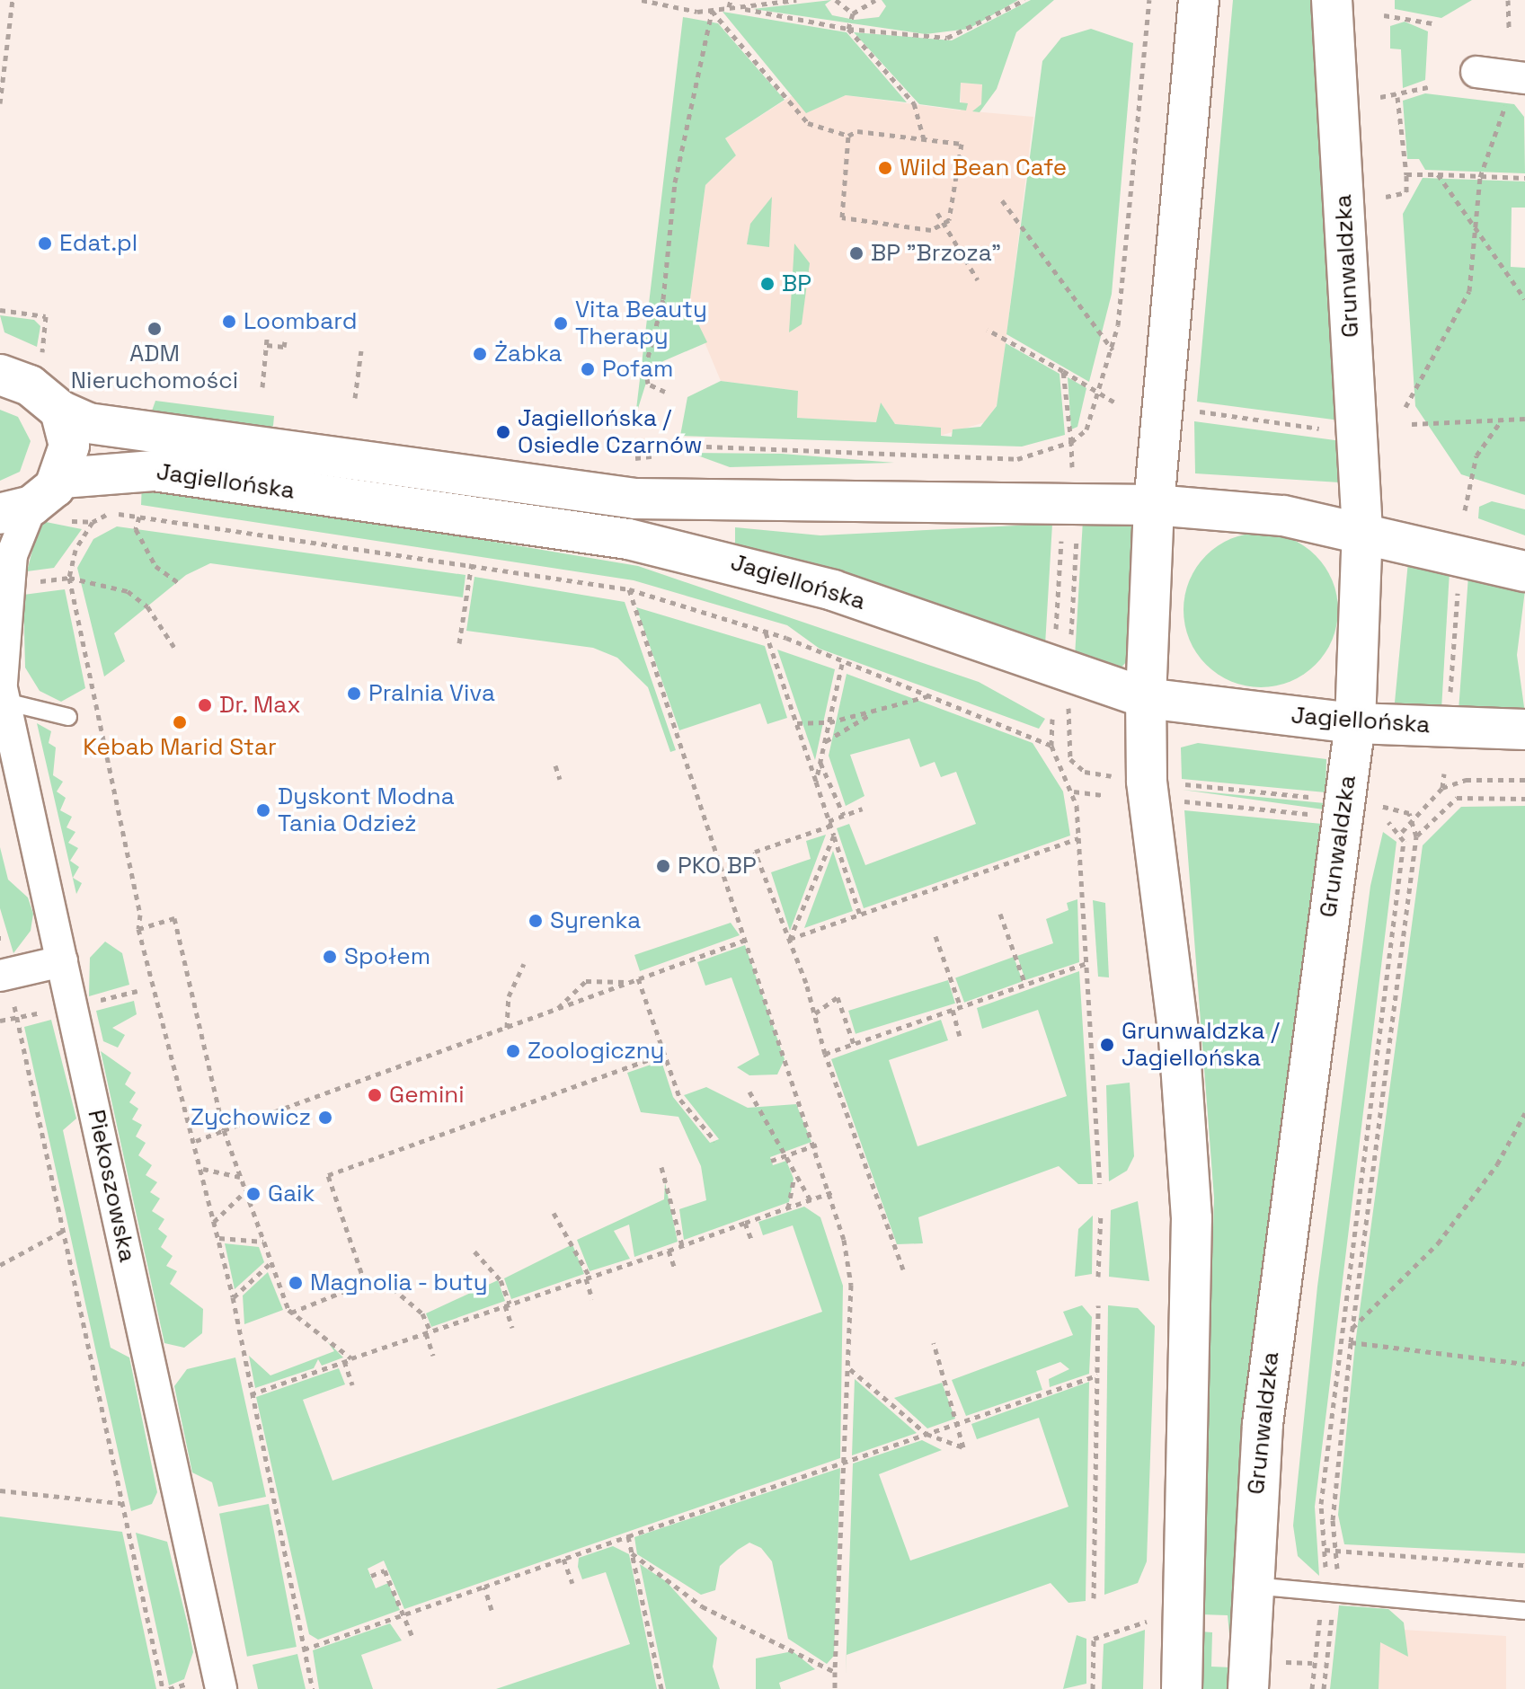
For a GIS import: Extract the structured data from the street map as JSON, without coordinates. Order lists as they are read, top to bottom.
{
  "streets": {
    "main road": ["Grunwaldzka", "Jagiellońska"],
    "street": ["Piekoszowska"]
  },
  "crossings": [
    ["Grunwaldzka", "Jagiellońska"]
  ],
  "places": [
    "Wild Bean Cafe",
    "Edat.pl",
    "BP \"Brzoza\"",
    "BP",
    "Loombard",
    "Vita Beauty Therapy",
    "ADM Nieruchomości",
    "Żabka",
    "Pofam",
    "Jagiellońska / Osiedle Czarnów",
    "Pralnia Viva",
    "Dr. Max",
    "Kebab Marid Star",
    "Dyskont Modna Tania Odzież",
    "PKO BP",
    "Syrenka",
    "Społem",
    "Grunwaldzka / Jagiellońska",
    "Zoologiczny",
    "Gemini",
    "Zychowicz",
    "Gaik",
    "Magnolia - buty"
  ]
}
